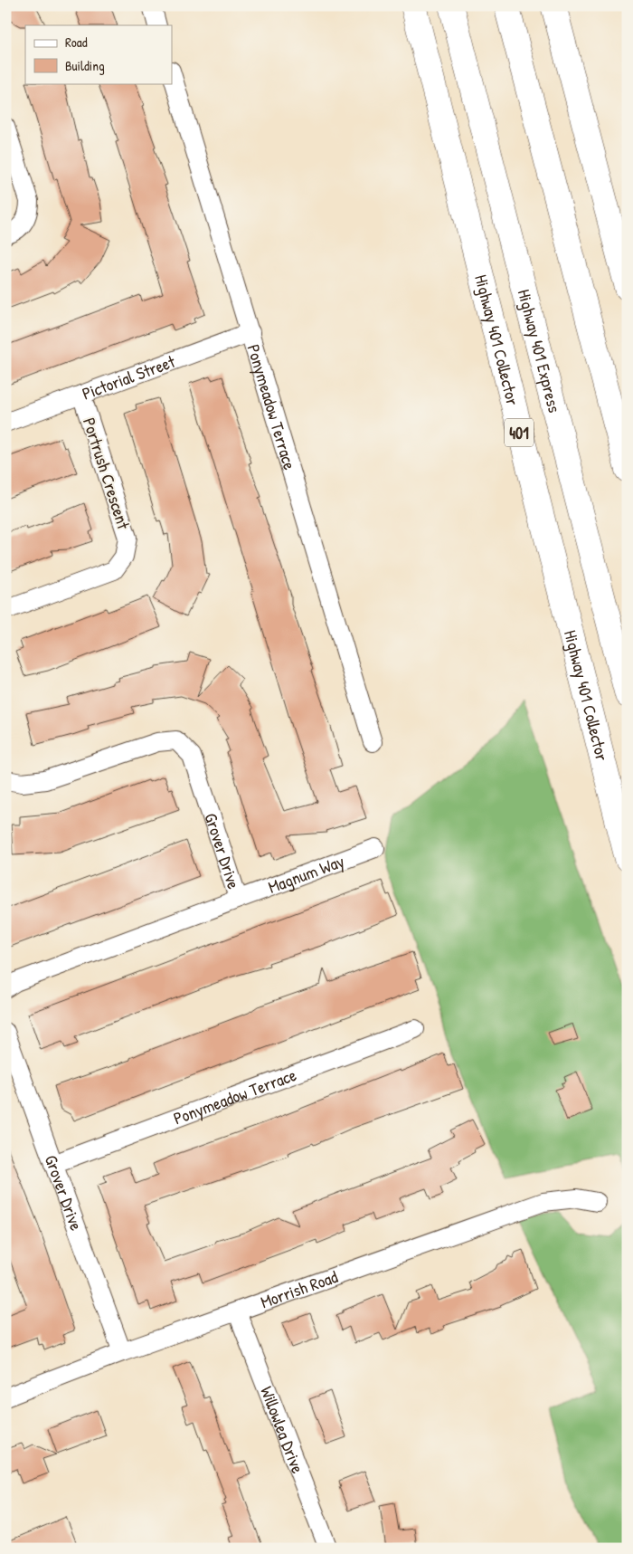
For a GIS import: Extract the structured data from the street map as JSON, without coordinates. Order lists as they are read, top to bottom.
{
  "streets": {
    "highway": ["Highway 401 Collector", "Highway 401 Express", "401"],
    "street": [
      "Pictorial Street",
      "Ponymeadow Terrace",
      "Portrush Crescent",
      "Grover Drive",
      "Magnum Way",
      "Morrish Road",
      "Willowlea Drive"
    ]
  },
  "crossings": [
    ["Pictorial Street", "Ponymeadow Terrace"],
    ["Pictorial Street", "Portrush Crescent"],
    ["Ponymeadow Terrace", "Grover Drive"],
    ["Grover Drive", "Magnum Way"],
    ["Grover Drive", "Morrish Road"],
    ["Morrish Road", "Willowlea Drive"]
  ],
  "legend": ["Road", "Building"]
}
